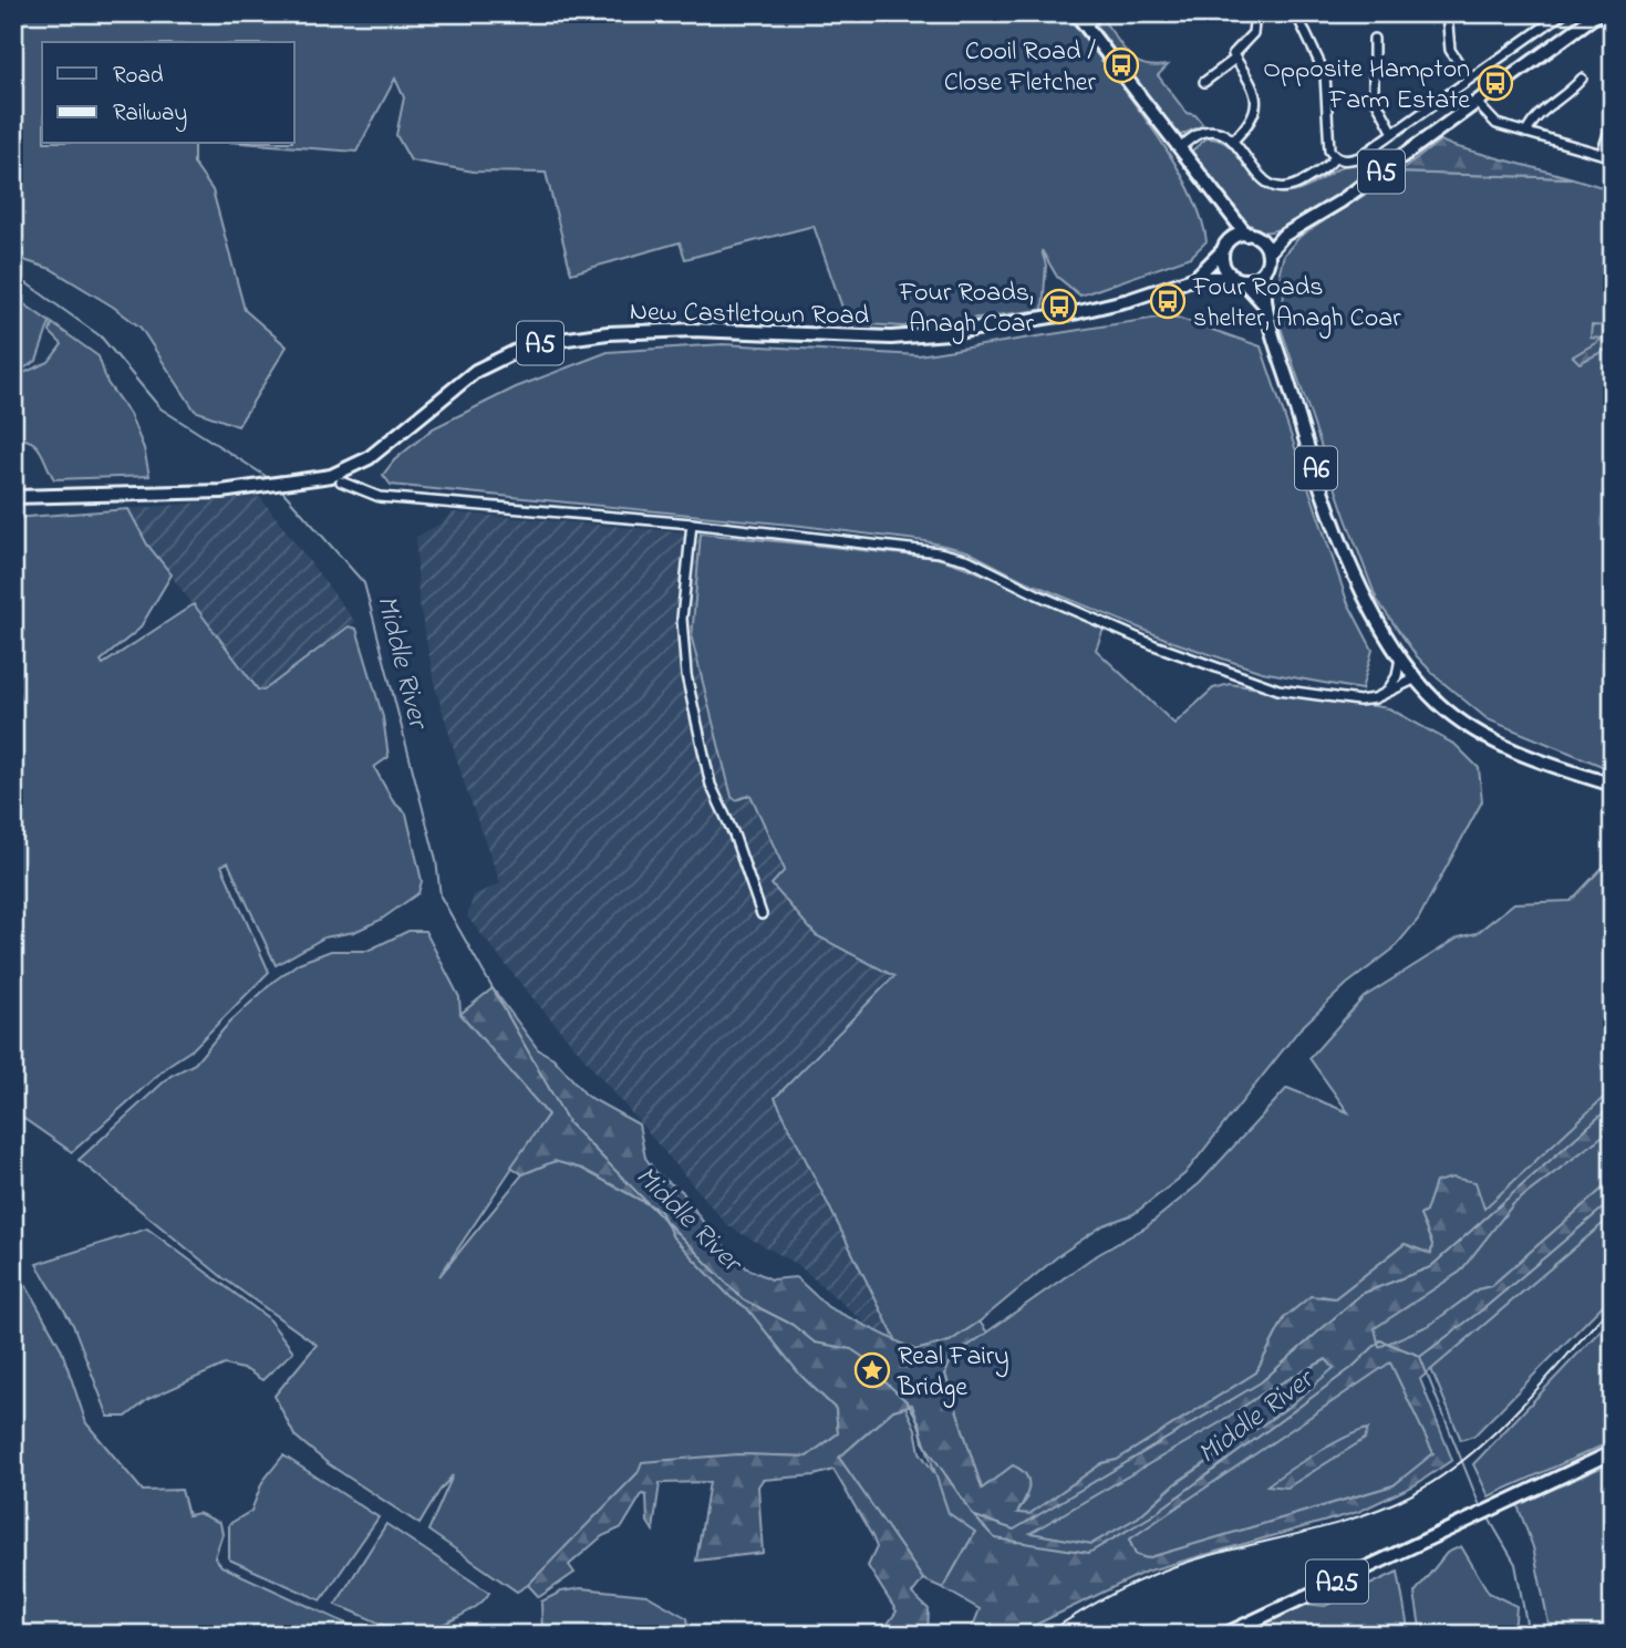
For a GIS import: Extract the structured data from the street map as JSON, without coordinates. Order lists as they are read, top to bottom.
{
  "streets": {
    "main road": [
      "A5",
      "New Castletown Road",
      "A6",
      "A25"
    ]
  },
  "crossings": [
    ["A5", "New Castletown Road"],
    ["A5", "A6"]
  ],
  "water": ["Middle River"],
  "places": {
    "bus stop": [
      "Cooil Road / Close Fletcher",
      "Opposite Hampton Farm Estate",
      "Four Roads shelter, Anagh Coar",
      "Four Roads, Anagh Coar"
    ],
    "place": ["Real Fairy Bridge"]
  },
  "legend": ["Road", "Railway"]
}
